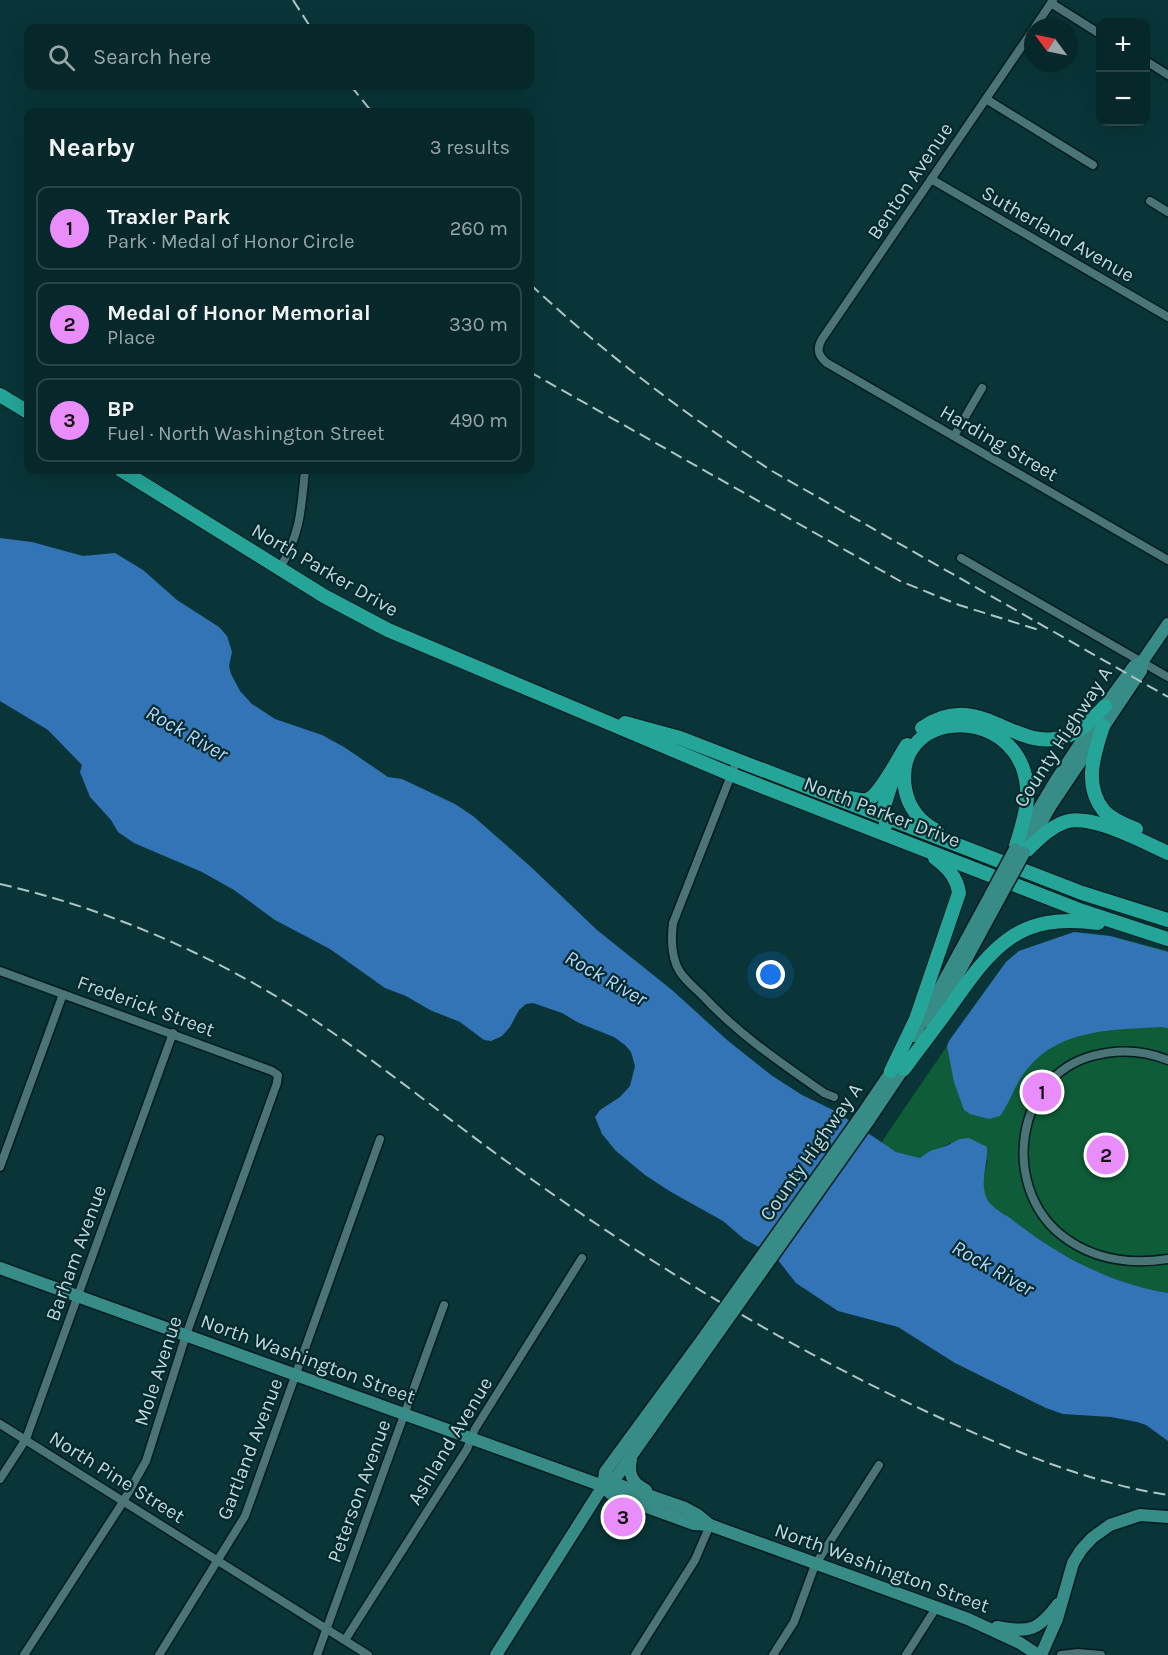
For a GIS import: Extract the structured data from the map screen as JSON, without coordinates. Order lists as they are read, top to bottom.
{
  "streets": {
    "main road": ["North Parker Drive", "County Highway A", "North Washington Street"],
    "street": [
      "Benton Avenue",
      "Sutherland Avenue",
      "Harding Street",
      "Frederick Street",
      "Barham Avenue",
      "Mole Avenue",
      "Ashland Avenue",
      "Gartland Avenue",
      "North Pine Street",
      "Peterson Avenue"
    ]
  },
  "crossings": [
    ["Benton Avenue", "Sutherland Avenue"],
    ["Benton Avenue", "Harding Street"],
    ["Frederick Street", "Barham Avenue"],
    ["Frederick Street", "Mole Avenue"],
    ["Barham Avenue", "North Washington Street"],
    ["Barham Avenue", "North Pine Street"],
    ["North Washington Street", "Mole Avenue"],
    ["North Washington Street", "Ashland Avenue"],
    ["North Washington Street", "Gartland Avenue"],
    ["North Washington Street", "Peterson Avenue"],
    ["Mole Avenue", "North Pine Street"],
    ["Ashland Avenue", "North Pine Street"],
    ["Gartland Avenue", "North Pine Street"],
    ["North Pine Street", "Peterson Avenue"]
  ],
  "water": ["Rock River"],
  "north": "top left",
  "page": {
    "map_buttons": ["+", "−"],
    "search": "Search here",
    "heading": ["Nearby", "3 results"],
    "list": [
      {
        "mark": "1",
        "name": "Traxler Park",
        "note": "Park · Medal of Honor Circle",
        "value": "260 m"
      },
      {
        "mark": "2",
        "name": "Medal of Honor Memorial",
        "note": "Place",
        "value": "330 m"
      },
      {
        "mark": "3",
        "name": "BP",
        "note": "Fuel · North Washington Street",
        "value": "490 m"
      }
    ],
    "pins": ["1", "2", "3"]
  }
}
